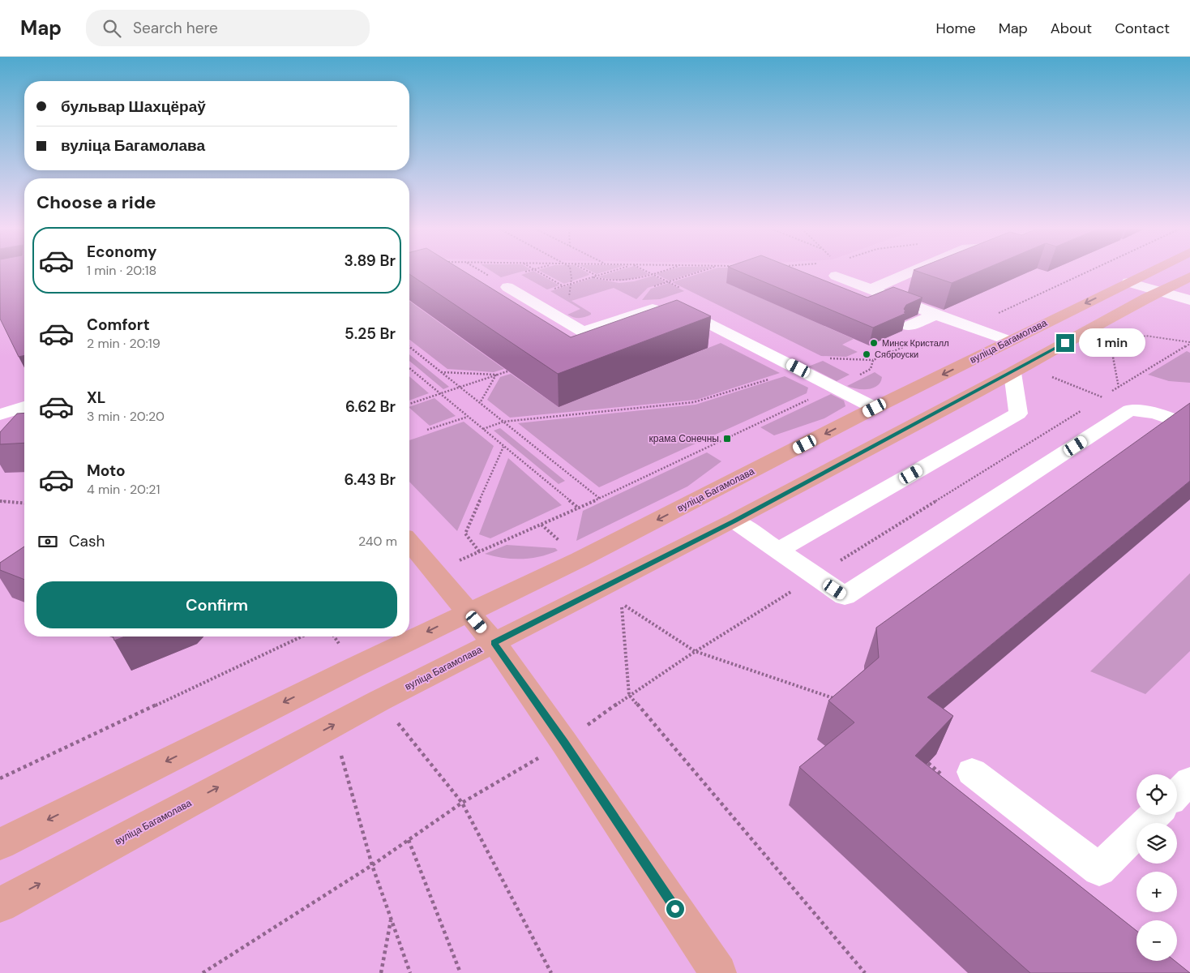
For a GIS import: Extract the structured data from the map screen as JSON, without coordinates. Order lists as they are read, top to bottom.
{
  "streets": {
    "main road": ["вуліца Багамолава"]
  },
  "places": {
    "other": ["Минск Кристалл", "Сяброуски"],
    "transit": ["крама Сонечны"]
  },
  "page": {
    "header": "Map",
    "search": "Search here",
    "nav": [
      "Home",
      "Map",
      "About",
      "Contact"
    ],
    "banner": ["бульвар Шахцёраў", "вуліца Багамолава"],
    "heading": "Choose a ride",
    "list": [
      {
        "name": "Economy",
        "note": "1 min · 20:18",
        "value": "3.89 Br"
      },
      {
        "name": "Comfort",
        "note": "2 min · 20:19",
        "value": "5.25 Br"
      },
      {
        "name": "XL",
        "note": "3 min · 20:20",
        "value": "6.62 Br"
      },
      {
        "name": "Moto",
        "note": "4 min · 20:21",
        "value": "6.43 Br"
      }
    ],
    "bubble": "1 min",
    "pay": ["Cash", "240 m"],
    "buttons": "Confirm",
    "map_buttons": ["+", "−"]
  }
}
